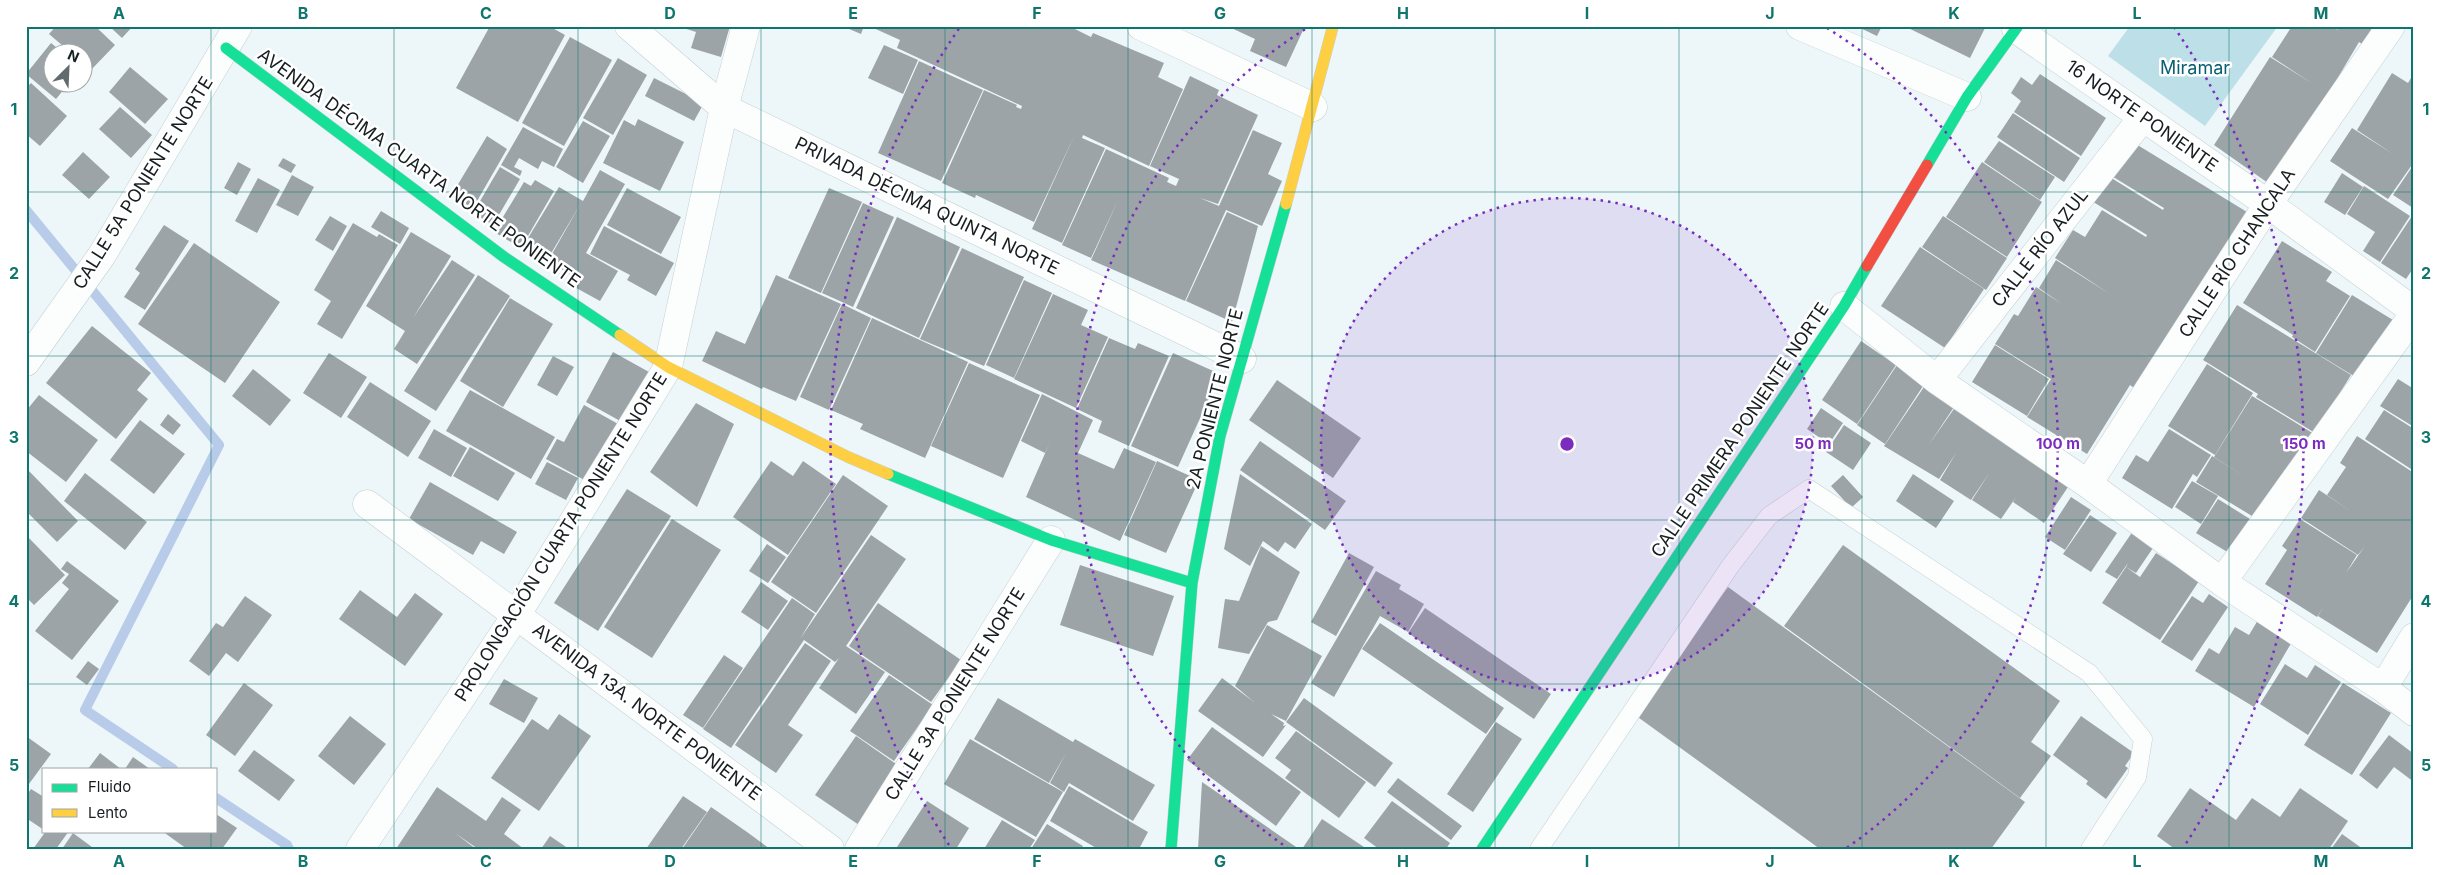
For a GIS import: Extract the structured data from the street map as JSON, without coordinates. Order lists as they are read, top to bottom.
{
  "streets": {
    "street": [
      "16 NORTE PONIENTE",
      "AVENIDA DÉCIMA CUARTA NORTE PONIENTE",
      "CALLE 5A PONIENTE NORTE",
      "PRIVADA DÉCIMA QUINTA NORTE",
      "CALLE RÍO AZUL",
      "CALLE RÍO CHANCALA",
      "2A PONIENTE NORTE",
      "CALLE PRIMERA PONIENTE NORTE",
      "PROLONGACIÓN CUARTA PONIENTE NORTE",
      "CALLE 3A PONIENTE NORTE",
      "AVENIDA 13A. NORTE PONIENTE"
    ]
  },
  "crossings": [
    ["16 NORTE PONIENTE", "CALLE RÍO AZUL"],
    ["16 NORTE PONIENTE", "CALLE RÍO CHANCALA"],
    ["16 NORTE PONIENTE", "CALLE PRIMERA PONIENTE NORTE"],
    ["AVENIDA DÉCIMA CUARTA NORTE PONIENTE", "CALLE 5A PONIENTE NORTE"],
    ["AVENIDA DÉCIMA CUARTA NORTE PONIENTE", "2A PONIENTE NORTE"],
    ["AVENIDA DÉCIMA CUARTA NORTE PONIENTE", "PROLONGACIÓN CUARTA PONIENTE NORTE"],
    ["AVENIDA DÉCIMA CUARTA NORTE PONIENTE", "CALLE 3A PONIENTE NORTE"],
    ["PRIVADA DÉCIMA QUINTA NORTE", "2A PONIENTE NORTE"],
    ["PRIVADA DÉCIMA QUINTA NORTE", "PROLONGACIÓN CUARTA PONIENTE NORTE"],
    ["PROLONGACIÓN CUARTA PONIENTE NORTE", "AVENIDA 13A. NORTE PONIENTE"]
  ],
  "parks": ["Miramar"],
  "legend": ["Fluido", "Lento"],
  "north": "top right",
  "grid": {
    "columns": [
      "A",
      "B",
      "C",
      "D",
      "E",
      "F",
      "G",
      "H",
      "I",
      "J",
      "K",
      "L",
      "M"
    ],
    "rows": [
      "1",
      "2",
      "3",
      "4",
      "5"
    ]
  },
  "rings": ["50 m", "100 m", "150 m"]
}
